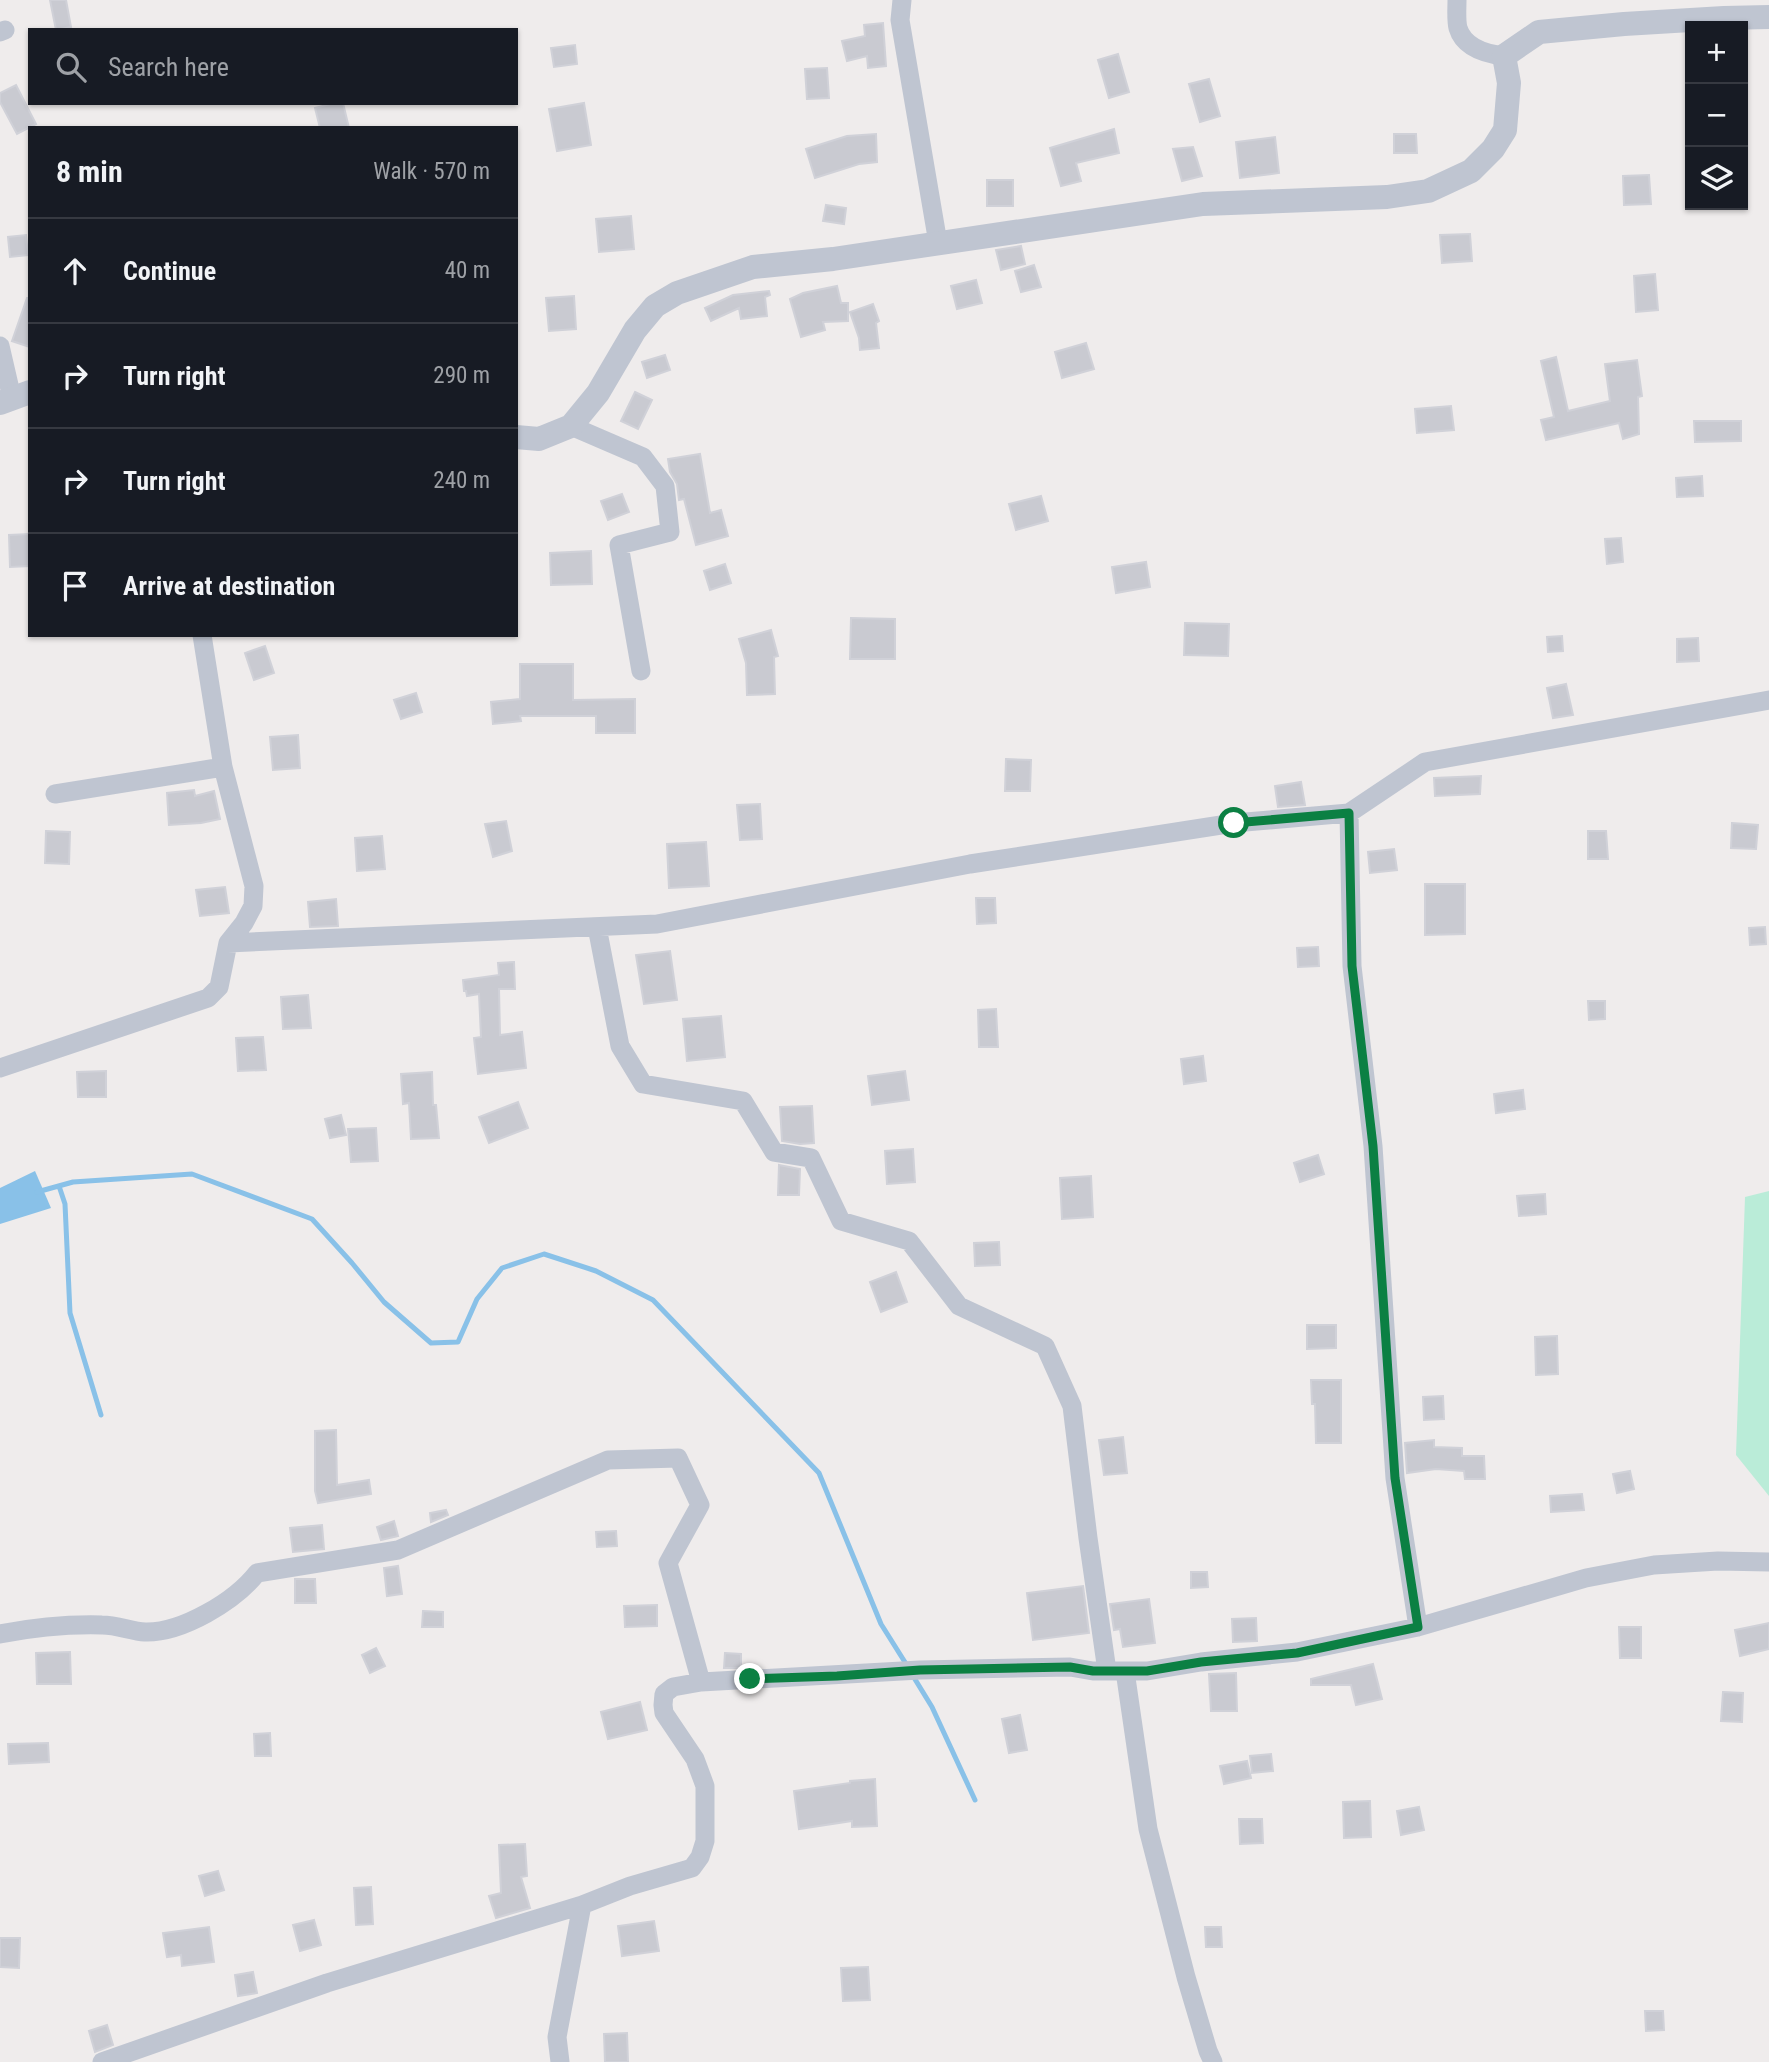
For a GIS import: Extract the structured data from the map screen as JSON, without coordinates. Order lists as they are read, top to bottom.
{
  "page": {
    "map_buttons": ["+", "−"],
    "search": "Search here",
    "heading": ["8 min", "Walk · 570 m"],
    "list": [
      ["Continue", "40 m"],
      ["Turn right", "290 m"],
      ["Turn right", "240 m"],
      "Arrive at destination"
    ]
  }
}
